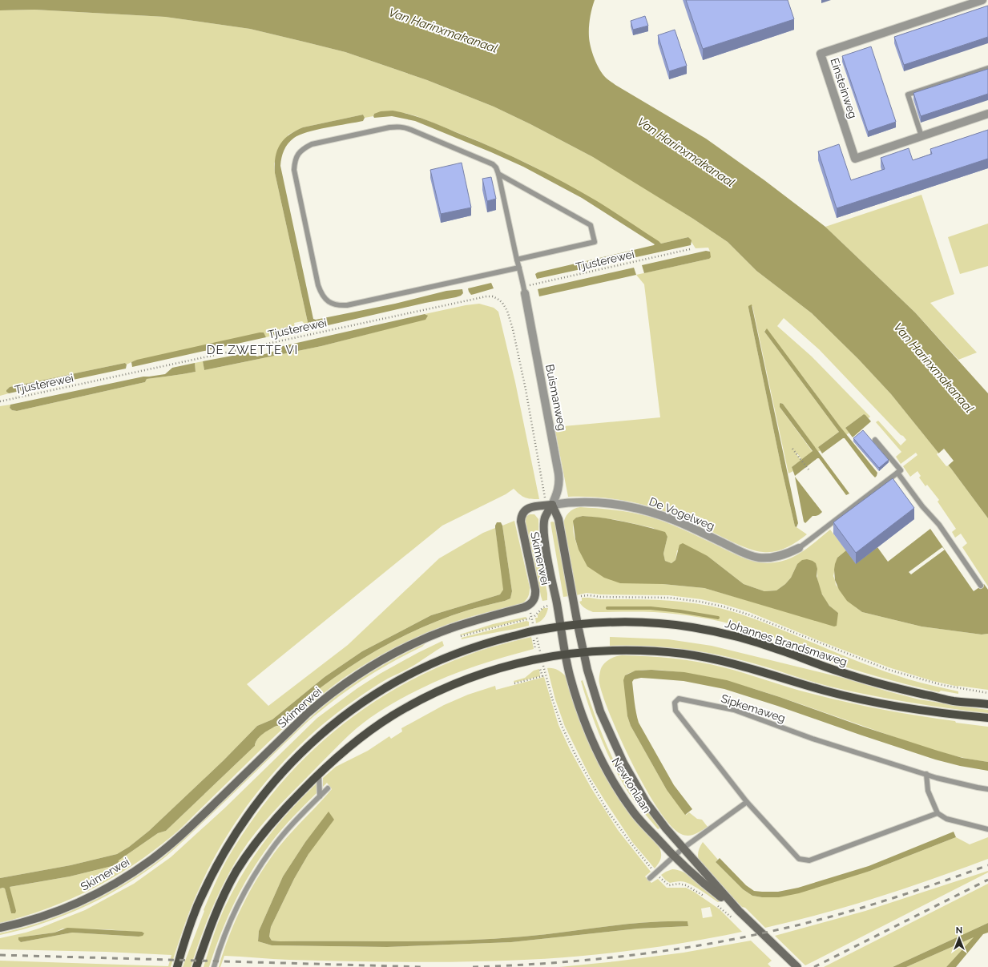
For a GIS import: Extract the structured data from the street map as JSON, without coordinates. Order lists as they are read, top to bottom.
{
  "streets": {
    "main road": ["Johannes Brandsmaweg"],
    "street": [
      "Einsteinweg",
      "Buismanweg",
      "De Vogelweg",
      "Skimerwei",
      "Newtonlaan"
    ],
    "lane": ["Sipkemaweg"],
    "path": ["Tjusterewei"]
  },
  "crossings": [
    ["Tjusterewei", "Buismanweg"],
    ["Tjusterewei", "De Vogelweg"],
    ["Tjusterewei", "Skimerwei"],
    ["Buismanweg", "De Vogelweg"],
    ["Buismanweg", "Skimerwei"],
    ["Buismanweg", "Johannes Brandsmaweg"],
    ["Buismanweg", "Newtonlaan"],
    ["De Vogelweg", "Skimerwei"],
    ["Johannes Brandsmaweg", "Newtonlaan"]
  ],
  "districts": ["DE ZWETTE VI"],
  "water": ["Van Harinxmakanaal"],
  "north": "top"
}
